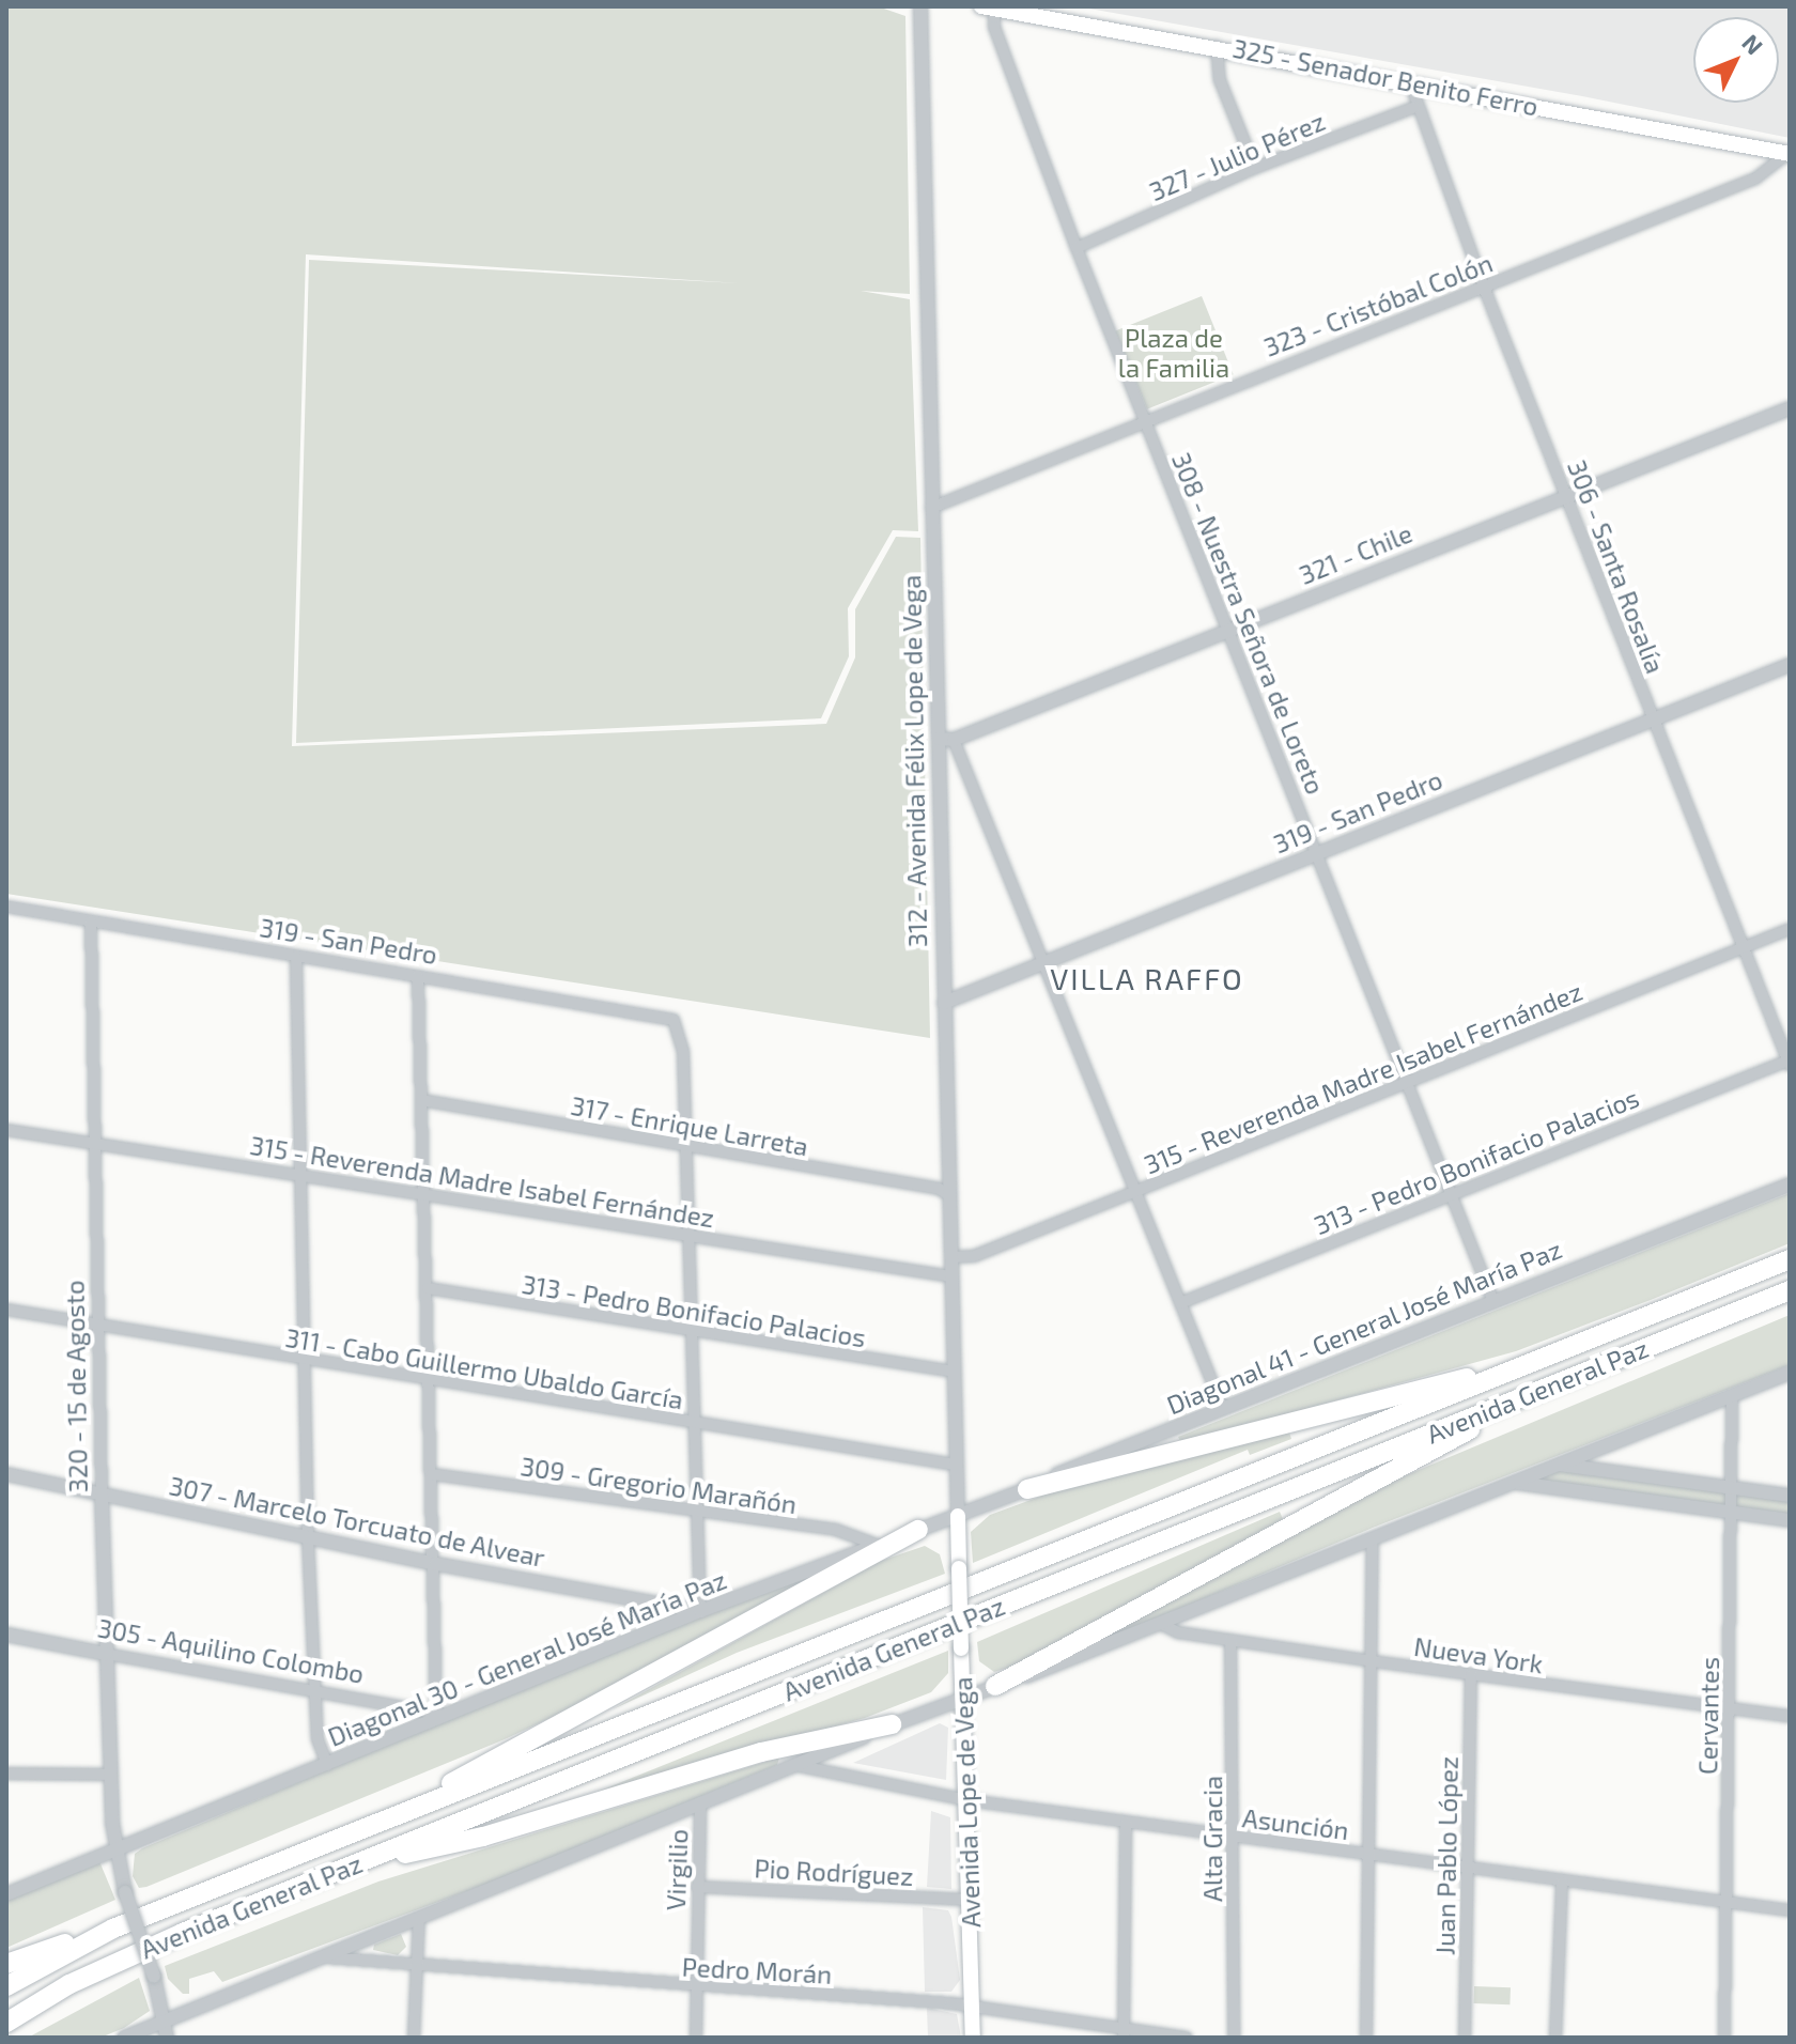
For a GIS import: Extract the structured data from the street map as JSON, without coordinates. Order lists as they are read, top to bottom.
{
  "streets": {
    "highway": ["Avenida General Paz"],
    "main road": ["325 - Senador Benito Ferro", "Avenida Lope de Vega"],
    "street": [
      "327 - Julio Pérez",
      "323 - Cristóbal Colón",
      "321 - Chile",
      "306 - Santa Rosalía",
      "308 - Nuestra Señora de Loreto",
      "312 - Avenida Félix Lope de Vega",
      "319 - San Pedro",
      "315 - Reverenda Madre Isabel Fernández",
      "317 - Enrique Larreta",
      "313 - Pedro Bonifacio Palacios",
      "Diagonal 41 - General José María Paz",
      "311 - Cabo Guillermo Ubaldo García",
      "320 - 15 de Agosto",
      "309 - Gregorio Marañón",
      "307 - Marcelo Torcuato de Alvear",
      "305 - Aquilino Colombo",
      "Nueva York",
      "Diagonal 30 - General José María Paz",
      "Cervantes",
      "Asunción",
      "Alta Gracia",
      "Juan Pablo López",
      "Virgilio",
      "Pio Rodríguez",
      "Pedro Morán"
    ]
  },
  "crossings": [
    ["325 - Senador Benito Ferro", "323 - Cristóbal Colón"],
    ["325 - Senador Benito Ferro", "306 - Santa Rosalía"],
    ["325 - Senador Benito Ferro", "308 - Nuestra Señora de Loreto"],
    ["327 - Julio Pérez", "306 - Santa Rosalía"],
    ["327 - Julio Pérez", "308 - Nuestra Señora de Loreto"],
    ["323 - Cristóbal Colón", "306 - Santa Rosalía"],
    ["323 - Cristóbal Colón", "308 - Nuestra Señora de Loreto"],
    ["323 - Cristóbal Colón", "312 - Avenida Félix Lope de Vega"],
    ["321 - Chile", "306 - Santa Rosalía"],
    ["321 - Chile", "308 - Nuestra Señora de Loreto"],
    ["321 - Chile", "312 - Avenida Félix Lope de Vega"],
    ["306 - Santa Rosalía", "319 - San Pedro"],
    ["306 - Santa Rosalía", "315 - Reverenda Madre Isabel Fernández"],
    ["306 - Santa Rosalía", "313 - Pedro Bonifacio Palacios"],
    ["308 - Nuestra Señora de Loreto", "319 - San Pedro"],
    ["308 - Nuestra Señora de Loreto", "315 - Reverenda Madre Isabel Fernández"],
    ["308 - Nuestra Señora de Loreto", "313 - Pedro Bonifacio Palacios"],
    ["308 - Nuestra Señora de Loreto", "Diagonal 41 - General José María Paz"],
    ["312 - Avenida Félix Lope de Vega", "319 - San Pedro"],
    ["312 - Avenida Félix Lope de Vega", "315 - Reverenda Madre Isabel Fernández"],
    ["312 - Avenida Félix Lope de Vega", "317 - Enrique Larreta"],
    ["312 - Avenida Félix Lope de Vega", "313 - Pedro Bonifacio Palacios"],
    ["312 - Avenida Félix Lope de Vega", "Diagonal 41 - General José María Paz"],
    ["312 - Avenida Félix Lope de Vega", "311 - Cabo Guillermo Ubaldo García"],
    ["312 - Avenida Félix Lope de Vega", "Diagonal 30 - General José María Paz"],
    ["312 - Avenida Félix Lope de Vega", "Avenida Lope de Vega"],
    ["319 - San Pedro", "317 - Enrique Larreta"],
    ["319 - San Pedro", "320 - 15 de Agosto"],
    ["315 - Reverenda Madre Isabel Fernández", "320 - 15 de Agosto"],
    ["Diagonal 41 - General José María Paz", "Diagonal 30 - General José María Paz"],
    ["Diagonal 41 - General José María Paz", "Avenida Lope de Vega"],
    ["311 - Cabo Guillermo Ubaldo García", "320 - 15 de Agosto"],
    ["320 - 15 de Agosto", "307 - Marcelo Torcuato de Alvear"],
    ["320 - 15 de Agosto", "305 - Aquilino Colombo"],
    ["320 - 15 de Agosto", "Diagonal 30 - General José María Paz"],
    ["309 - Gregorio Marañón", "Diagonal 30 - General José María Paz"],
    ["307 - Marcelo Torcuato de Alvear", "Diagonal 30 - General José María Paz"],
    ["305 - Aquilino Colombo", "Diagonal 30 - General José María Paz"],
    ["Nueva York", "Cervantes"],
    ["Nueva York", "Alta Gracia"],
    ["Nueva York", "Juan Pablo López"],
    ["Diagonal 30 - General José María Paz", "Avenida Lope de Vega"],
    ["Cervantes", "Asunción"],
    ["Avenida Lope de Vega", "Asunción"],
    ["Avenida Lope de Vega", "Pio Rodríguez"],
    ["Avenida Lope de Vega", "Pedro Morán"],
    ["Asunción", "Alta Gracia"],
    ["Asunción", "Juan Pablo López"],
    ["Virgilio", "Pio Rodríguez"],
    ["Virgilio", "Pedro Morán"]
  ],
  "districts": ["VILLA RAFFO"],
  "parks": ["Plaza de la Familia"],
  "north": "top right"
}
